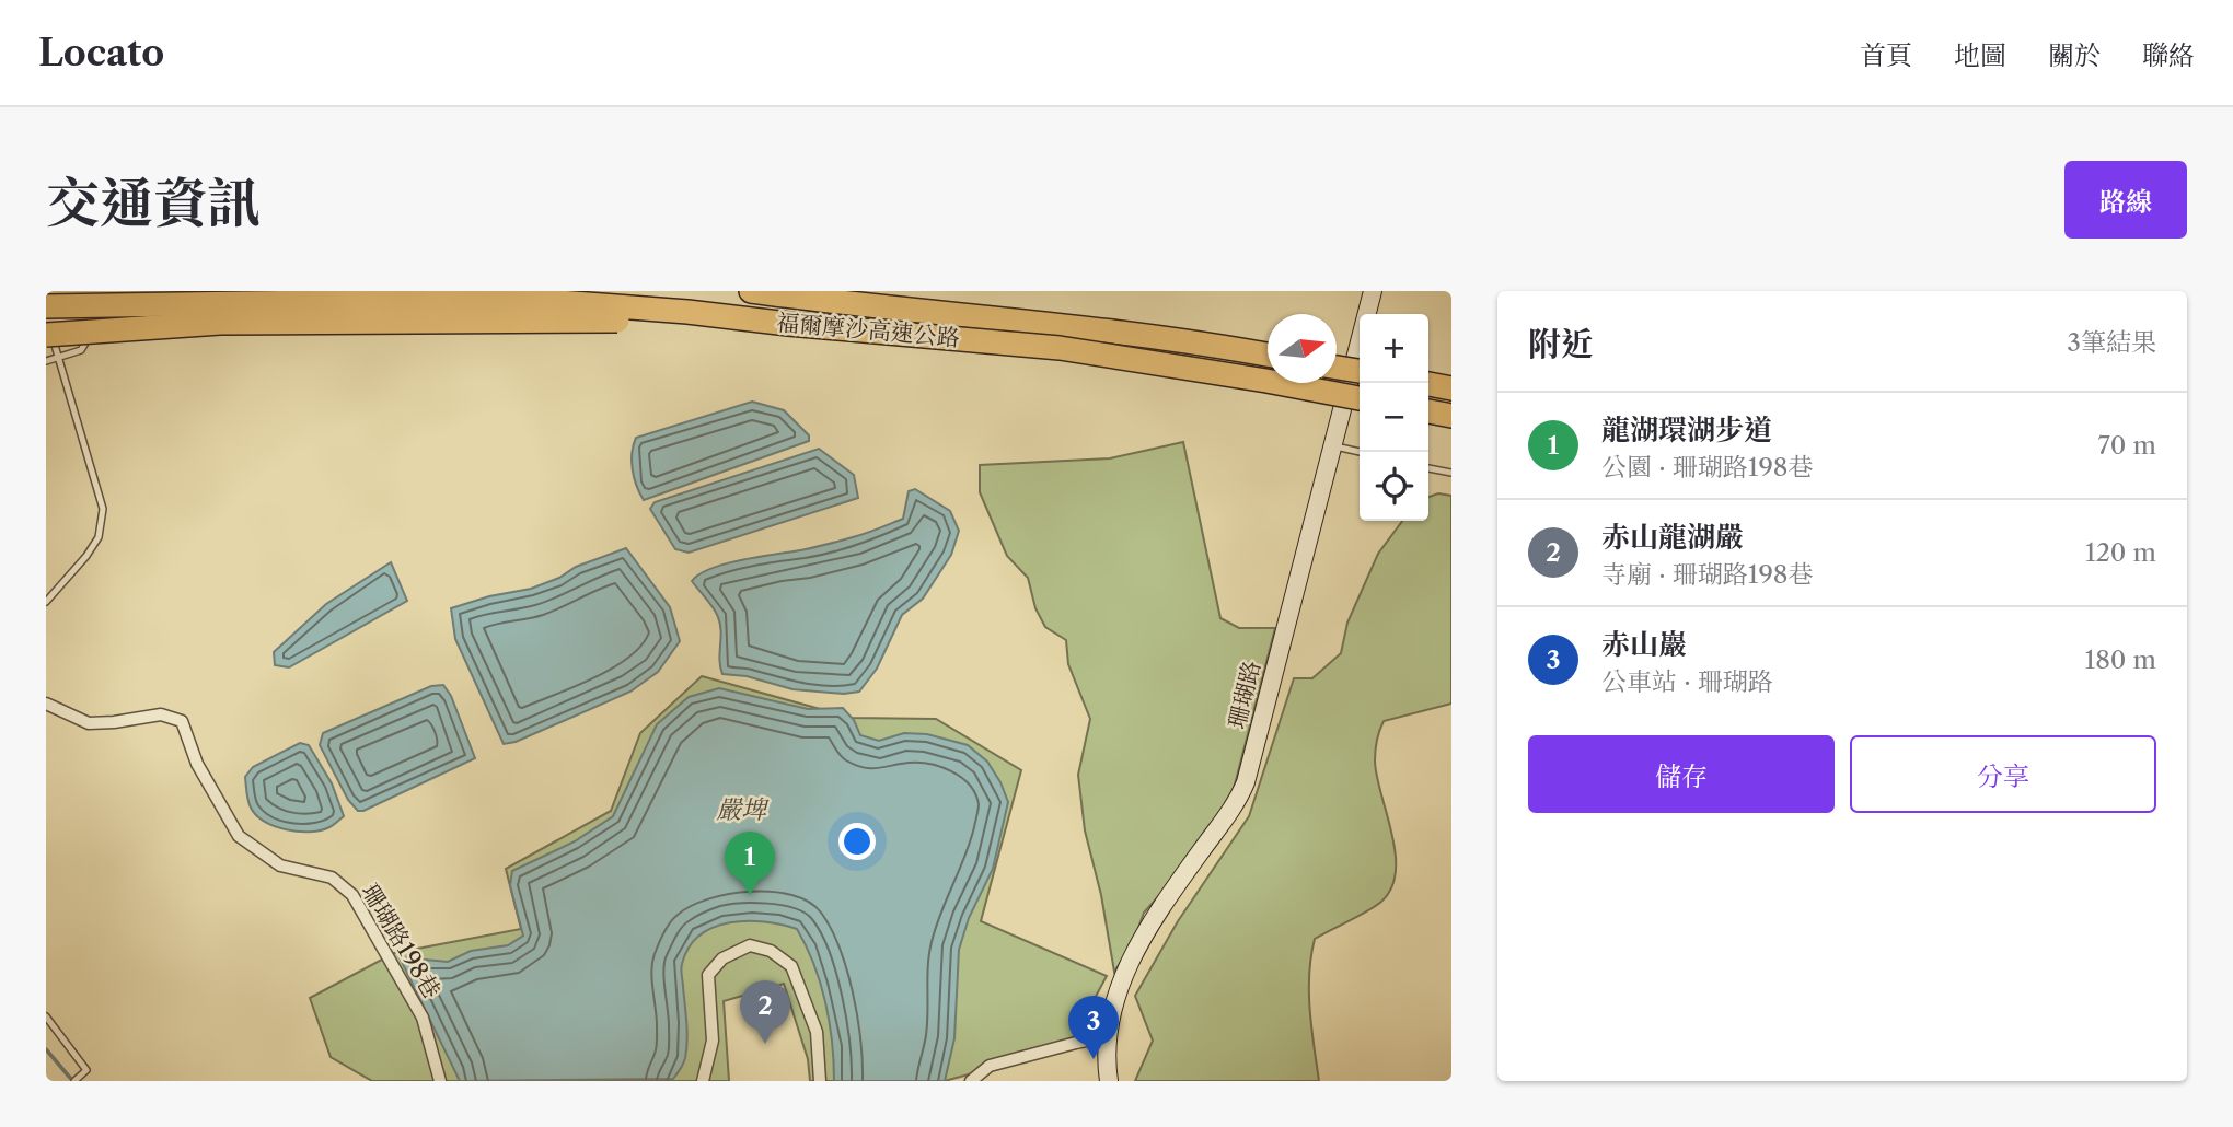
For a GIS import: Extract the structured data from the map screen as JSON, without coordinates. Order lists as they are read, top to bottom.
{
  "streets": {
    "highway": ["福爾摩沙高速公路"],
    "street": ["珊瑚路", "珊瑚路198巷"]
  },
  "water": ["嚴埤"],
  "north": "right",
  "page": {
    "header": "Locato",
    "nav": [
      "首頁",
      "地圖",
      "關於",
      "聯絡"
    ],
    "title": "交通資訊",
    "buttons": [
      "路線",
      ["儲存", "分享"]
    ],
    "heading": ["附近", "3筆結果"],
    "map_buttons": ["+", "−"],
    "list": [
      {
        "mark": "1",
        "name": "龍湖環湖步道",
        "note": "公園 · 珊瑚路198巷",
        "value": "70 m"
      },
      {
        "mark": "2",
        "name": "赤山龍湖嚴",
        "note": "寺廟 · 珊瑚路198巷",
        "value": "120 m"
      },
      {
        "mark": "3",
        "name": "赤山巖",
        "note": "公車站 · 珊瑚路",
        "value": "180 m"
      }
    ],
    "pins": ["1", "2", "3"]
  }
}
